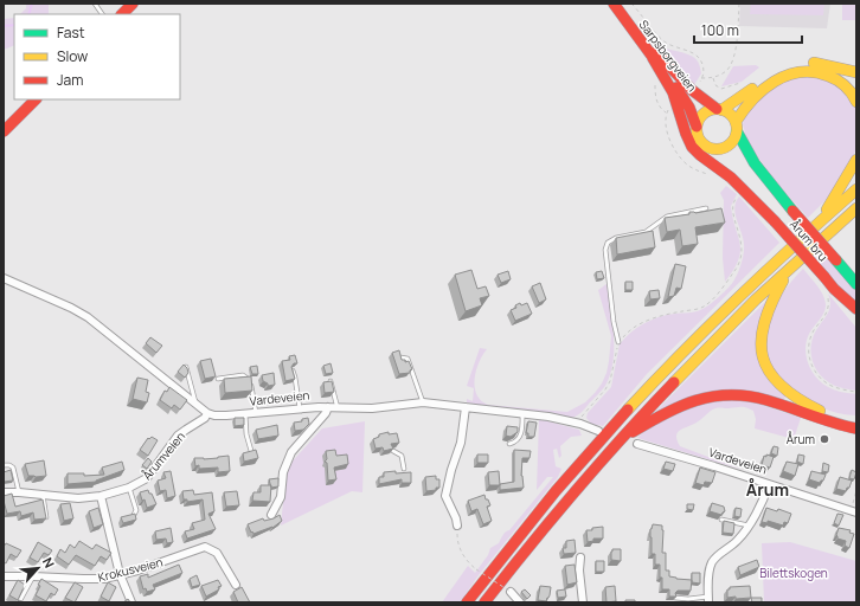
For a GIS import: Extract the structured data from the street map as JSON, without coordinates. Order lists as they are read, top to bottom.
{
  "streets": {
    "main road": ["Sarpsborgveien", "Årum bru"],
    "street": ["Vardeveien", "Årumveien", "Krokusveien"]
  },
  "crossings": [
    ["Sarpsborgveien", "Årum bru"],
    ["Vardeveien", "Årumveien"]
  ],
  "districts": ["Årum"],
  "parks": ["Bilettskogen"],
  "places": ["Årum"],
  "legend": ["Fast", "Slow", "Jam"],
  "scale_bar": "100 m",
  "north": "top right"
}
